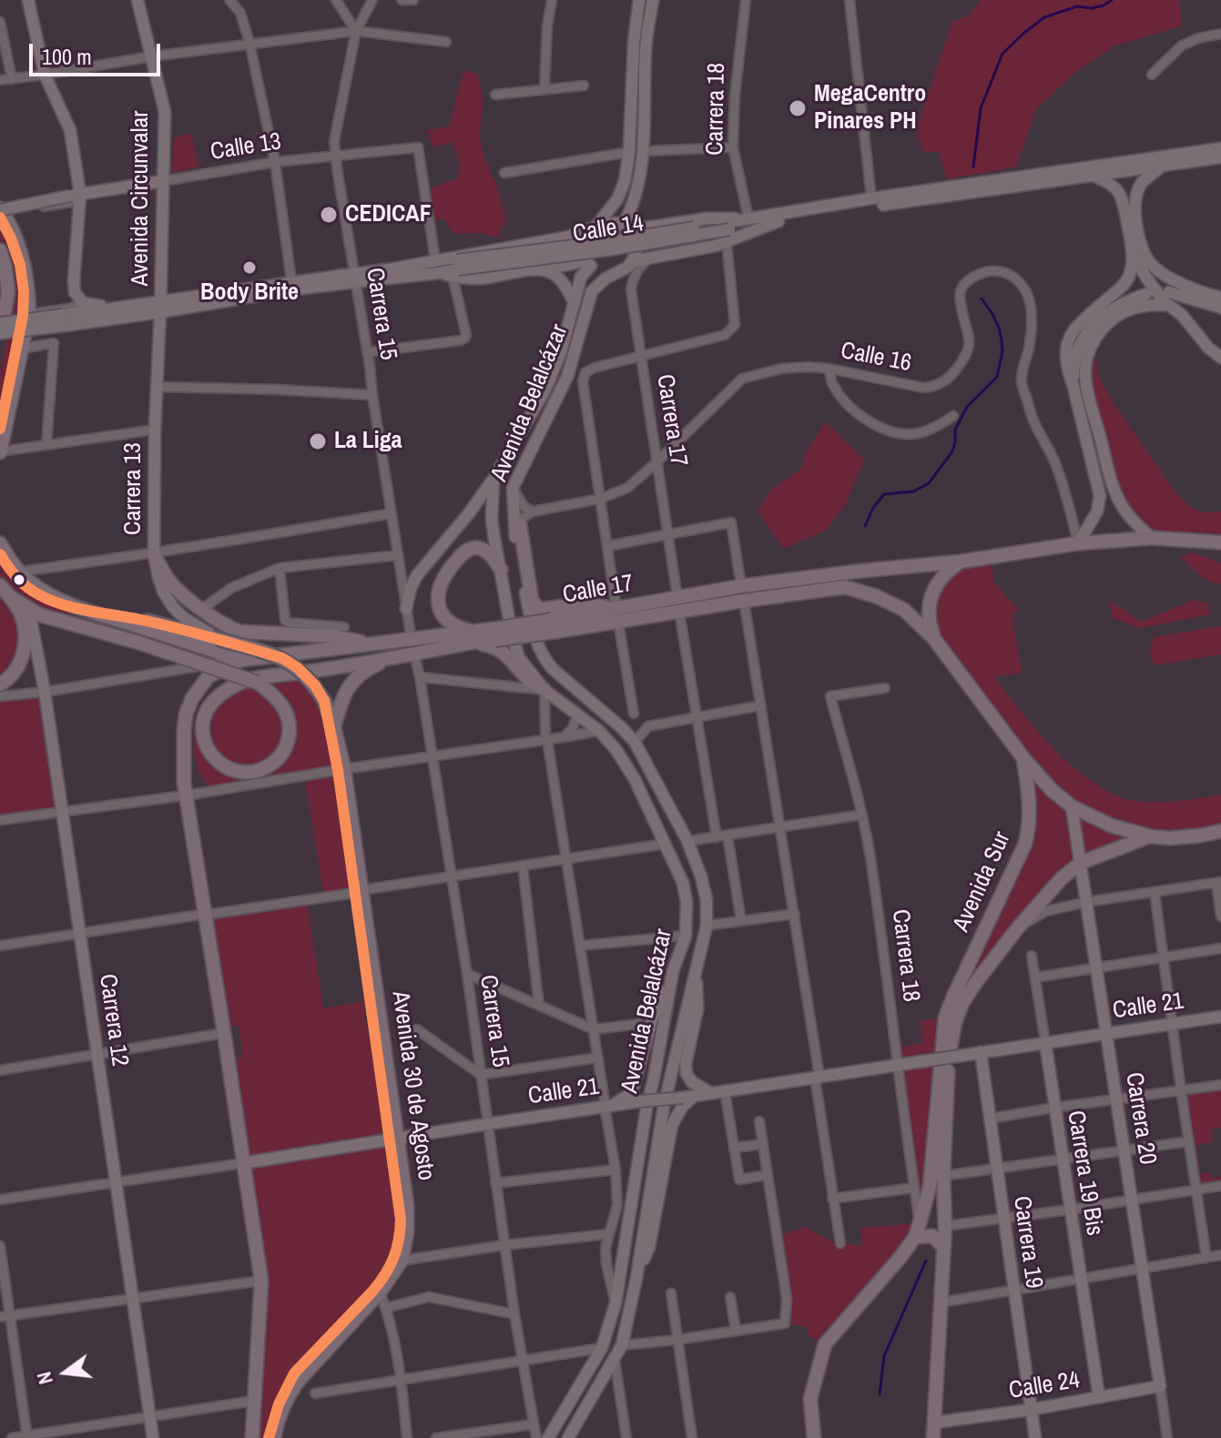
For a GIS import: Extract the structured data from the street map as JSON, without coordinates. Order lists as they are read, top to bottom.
{
  "streets": {
    "main road": [
      "Carrera 18",
      "Calle 13",
      "Avenida Circunvalar",
      "Calle 14",
      "Avenida Belalcázar",
      "Carrera 13",
      "Calle 17",
      "Avenida Sur",
      "Calle 21",
      "Carrera 12",
      "Avenida 30 de Agosto",
      "Carrera 20",
      "Carrera 19 Bis",
      "Carrera 19",
      "Calle 24"
    ],
    "street": ["Carrera 15", "Calle 16", "Carrera 17"]
  },
  "crossings": [
    ["Carrera 18", "Calle 14"],
    ["Carrera 18", "Avenida Sur"],
    ["Carrera 18", "Calle 21"],
    ["Calle 13", "Avenida Circunvalar"],
    ["Calle 13", "Carrera 15"],
    ["Avenida Circunvalar", "Calle 14"],
    ["Avenida Circunvalar", "Carrera 13"],
    ["Calle 14", "Carrera 15"],
    ["Calle 14", "Carrera 13"],
    ["Carrera 15", "Calle 17"],
    ["Carrera 15", "Calle 21"],
    ["Calle 16", "Carrera 17"],
    ["Calle 16", "Calle 17"],
    ["Carrera 17", "Calle 17"],
    ["Carrera 13", "Avenida 30 de Agosto"],
    ["Calle 17", "Avenida Sur"],
    ["Calle 17", "Carrera 12"],
    ["Calle 17", "Carrera 20"],
    ["Avenida Sur", "Carrera 20"],
    ["Calle 21", "Carrera 12"],
    ["Calle 21", "Avenida 30 de Agosto"],
    ["Calle 21", "Carrera 20"],
    ["Calle 21", "Carrera 19 Bis"],
    ["Calle 21", "Carrera 19"],
    ["Carrera 20", "Calle 24"],
    ["Carrera 19 Bis", "Calle 24"],
    ["Carrera 19", "Calle 24"]
  ],
  "places": [
    "MegaCentro Pinares PH",
    "CEDICAF",
    "Body Brite",
    "La Liga"
  ],
  "scale_bar": "100 m",
  "north": "left"
}
